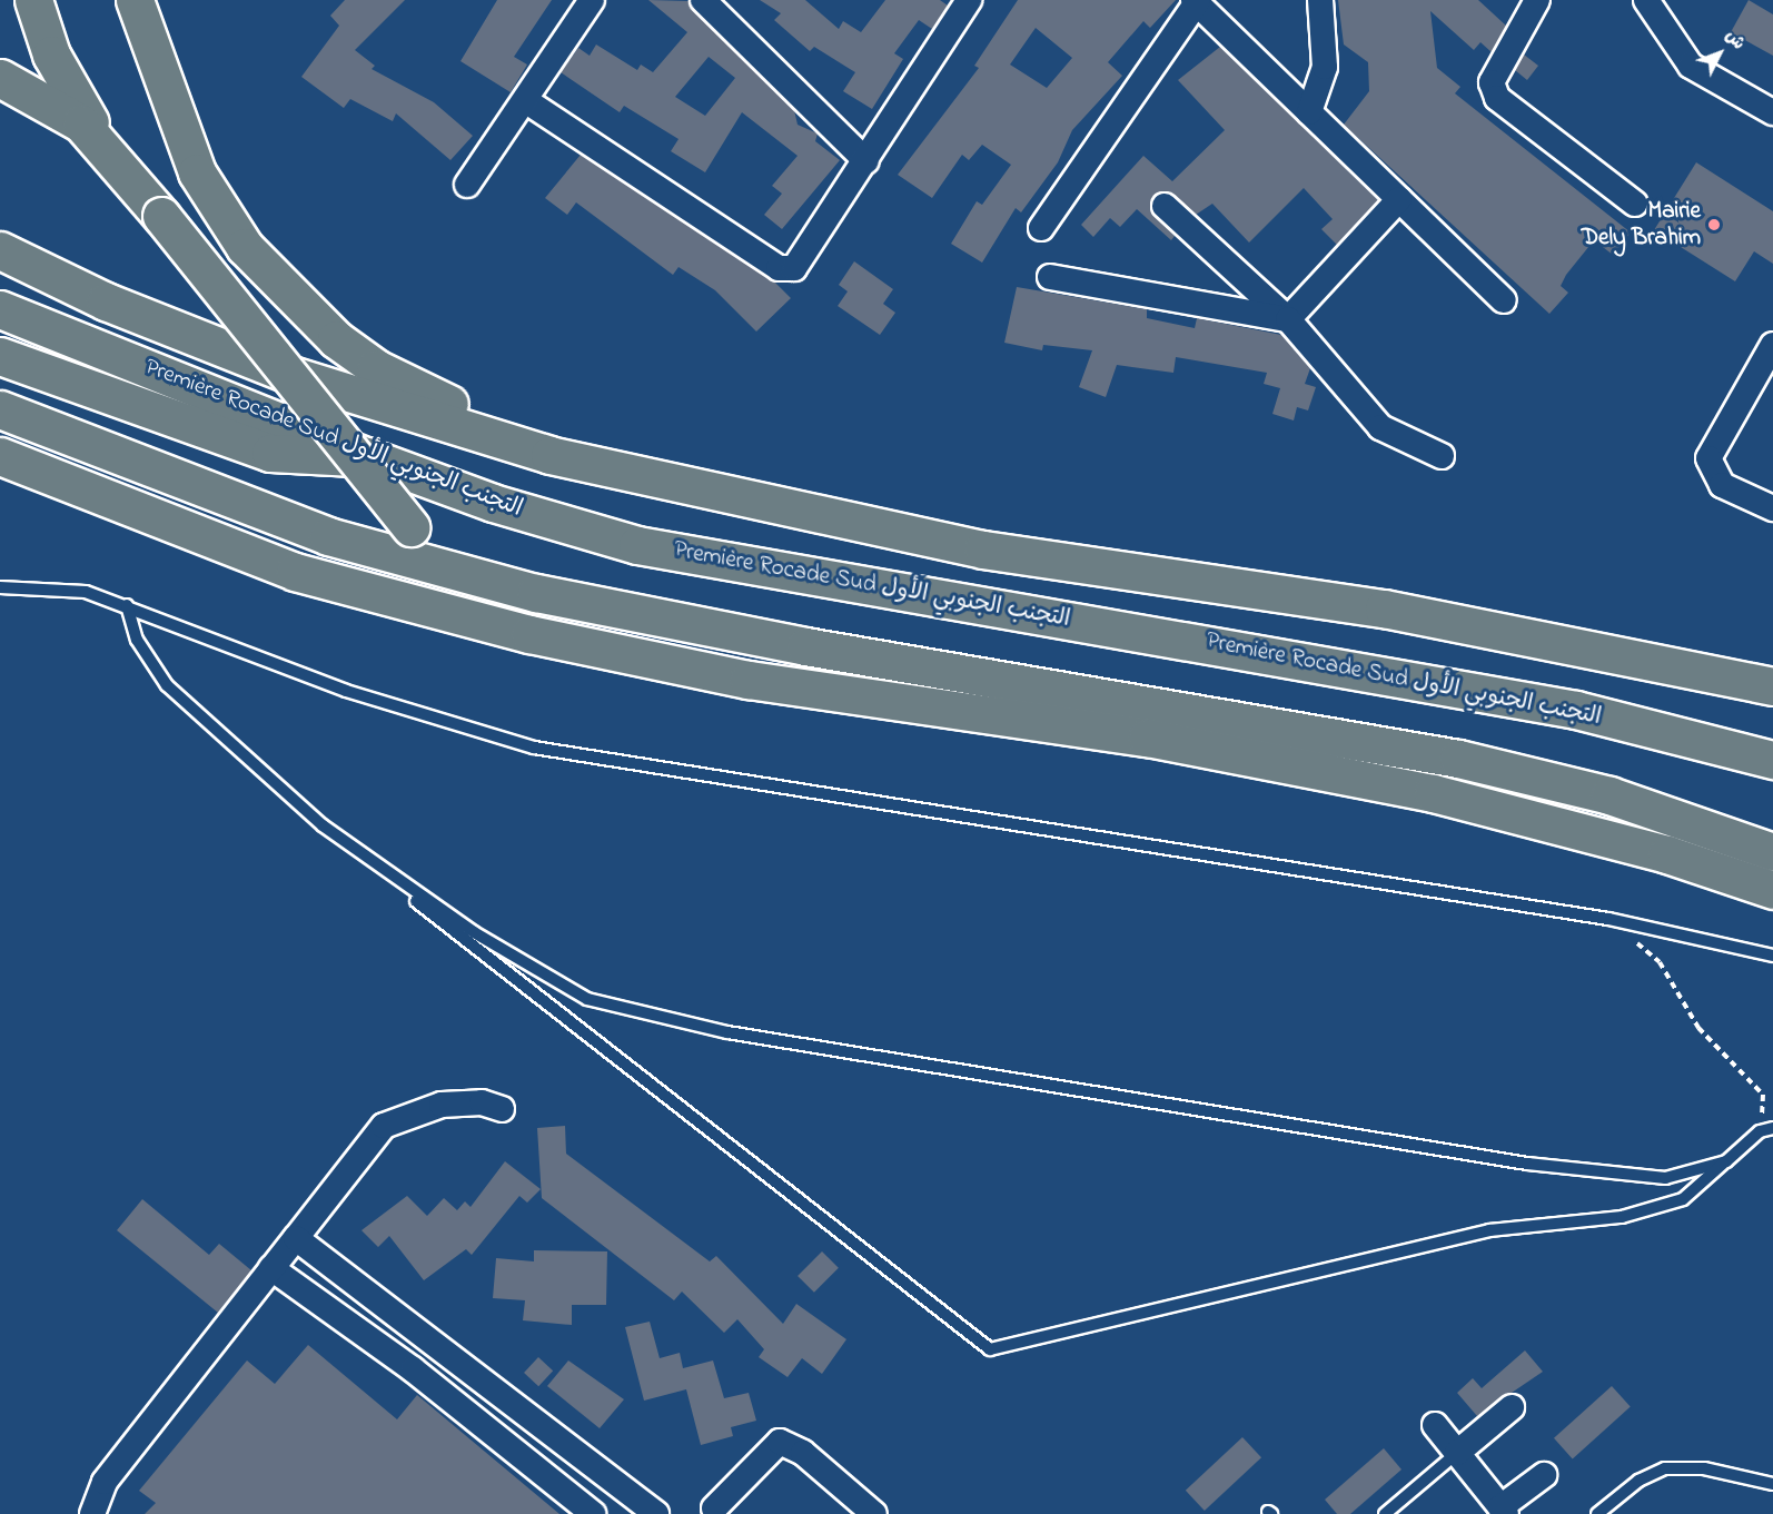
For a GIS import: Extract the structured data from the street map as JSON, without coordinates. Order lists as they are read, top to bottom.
{
  "streets": {
    "highway": ["Première Rocade Sud التجنب الجنوبي الأول"]
  },
  "places": ["Mairie Dely Brahim"],
  "north": "top right"
}
